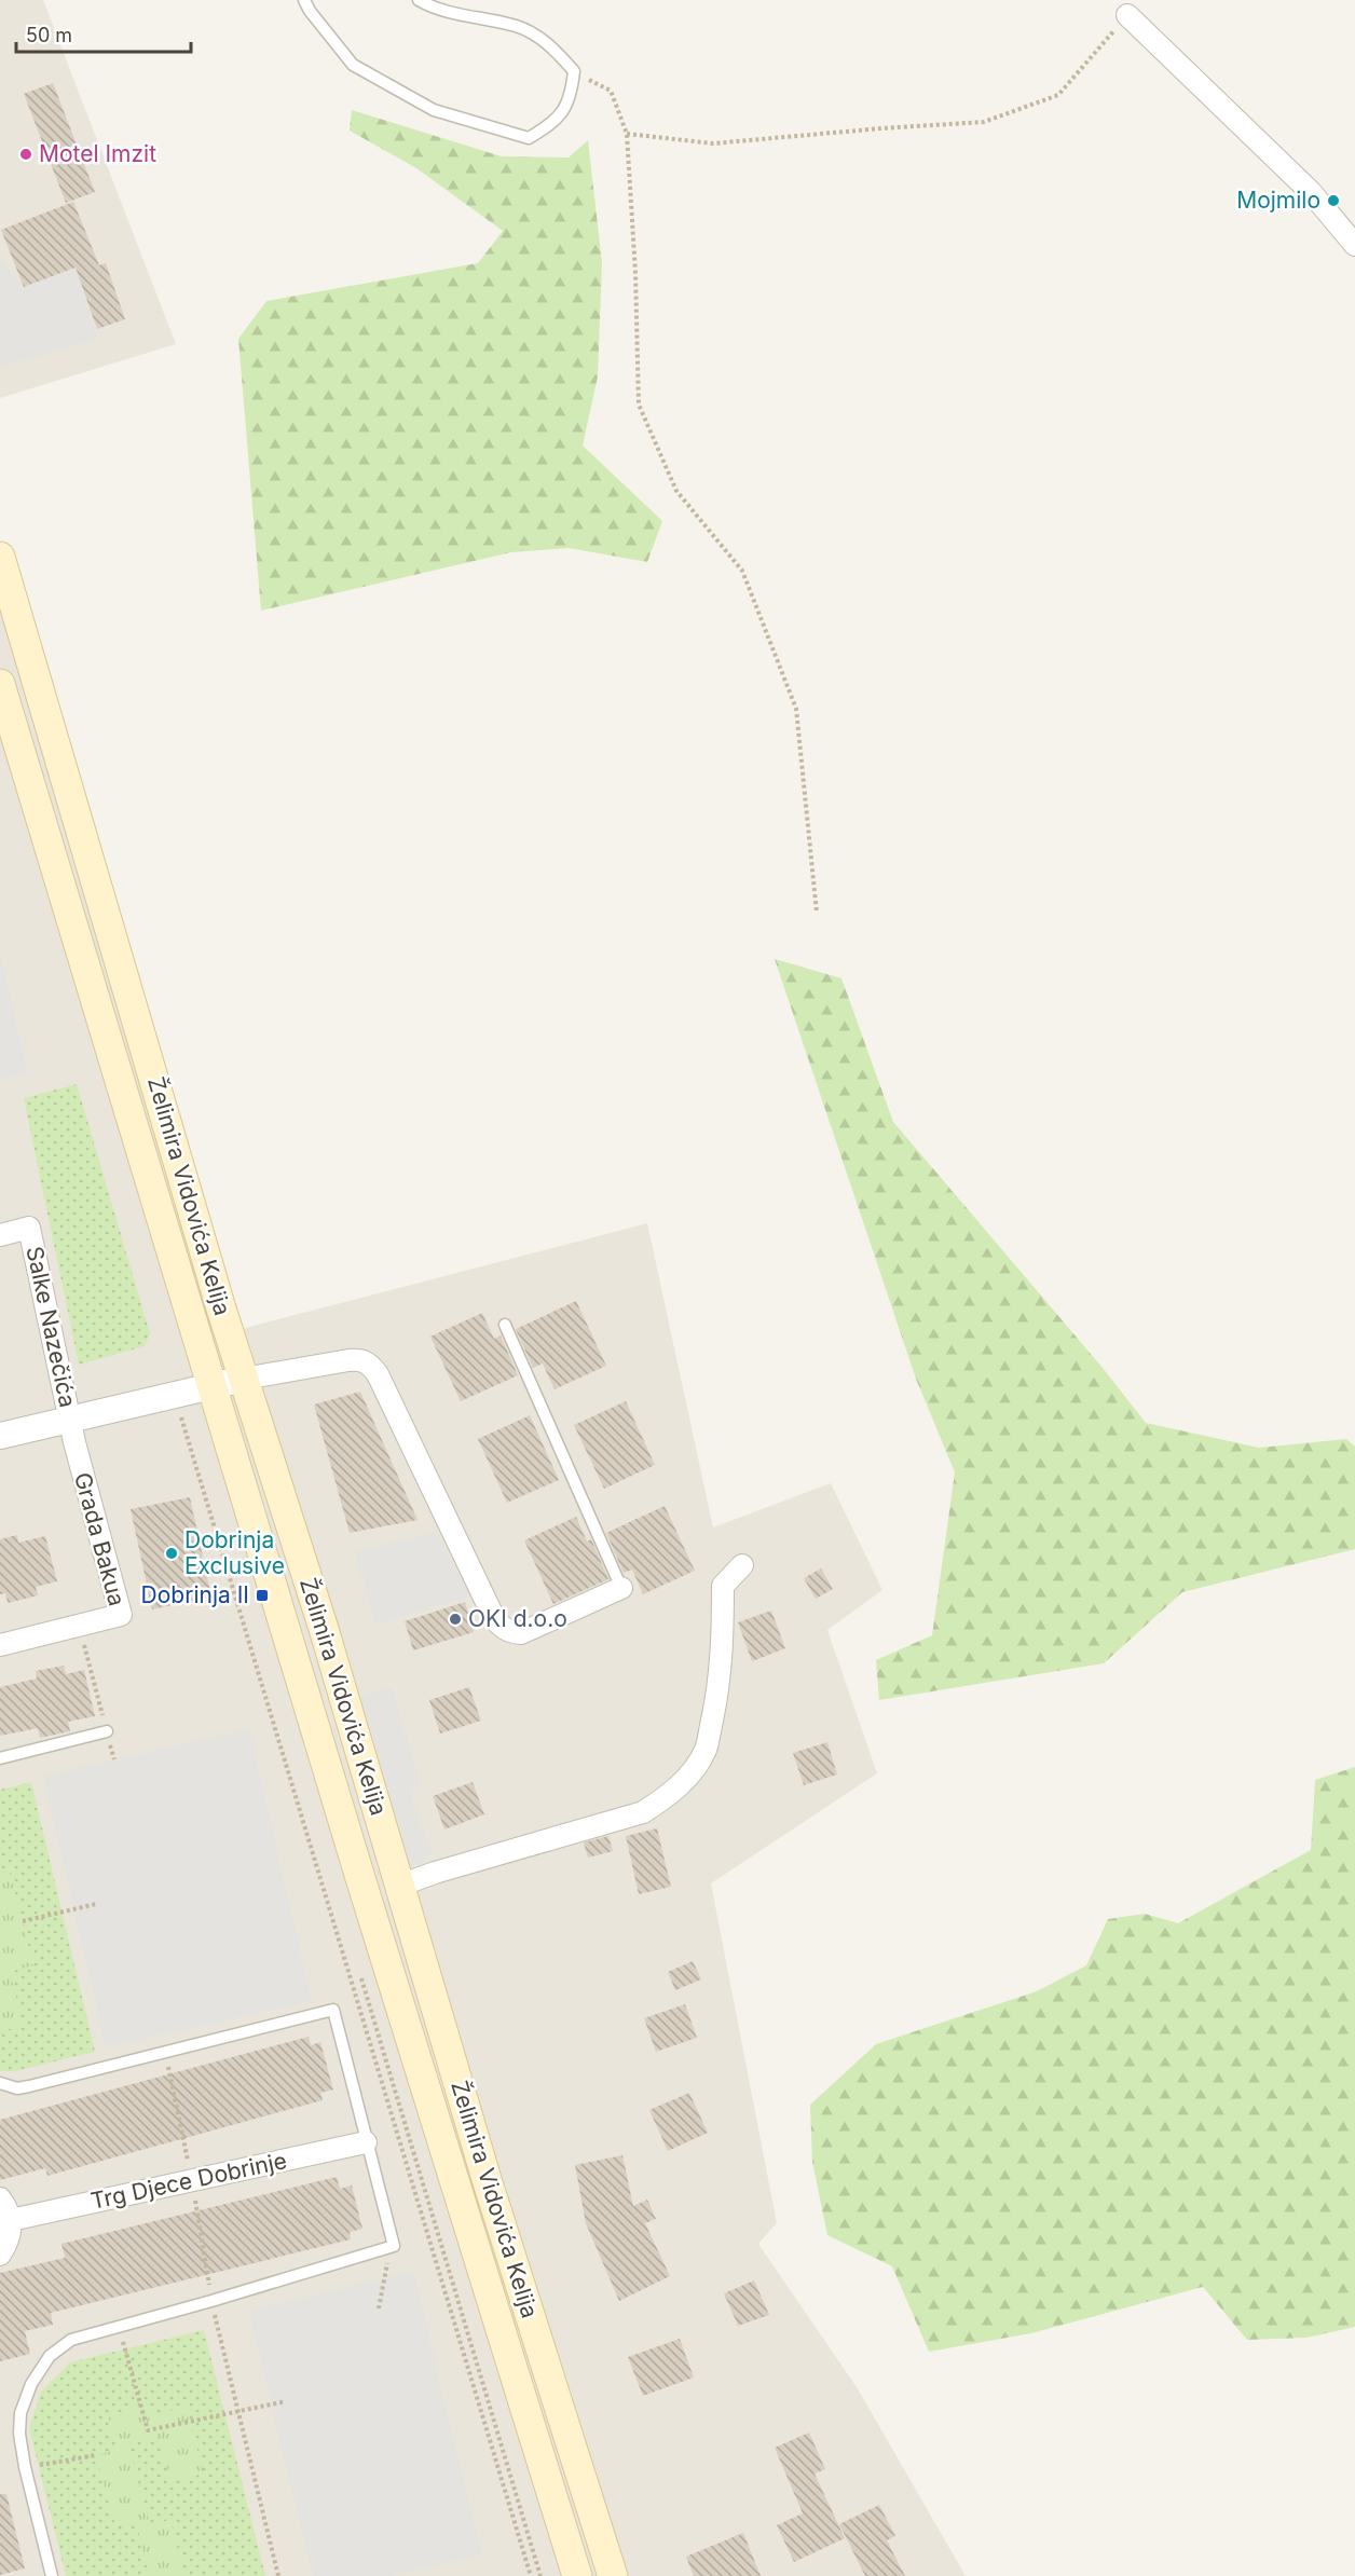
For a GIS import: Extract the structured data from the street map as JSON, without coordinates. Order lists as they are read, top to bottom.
{
  "streets": {
    "main road": ["Želimira Vidovića Kelija"],
    "street": ["Salke Nazečića", "Grada Bakua", "Trg Djece Dobrinje"]
  },
  "crossings": [
    ["Salke Nazečića", "Grada Bakua"]
  ],
  "places": {
    "other": [
      "Motel Imzit",
      "Mojmilo",
      "Dobrinja Exclusive",
      "OKI d.o.o"
    ],
    "transit": ["Dobrinja II"]
  },
  "scale_bar": "50 m"
}
